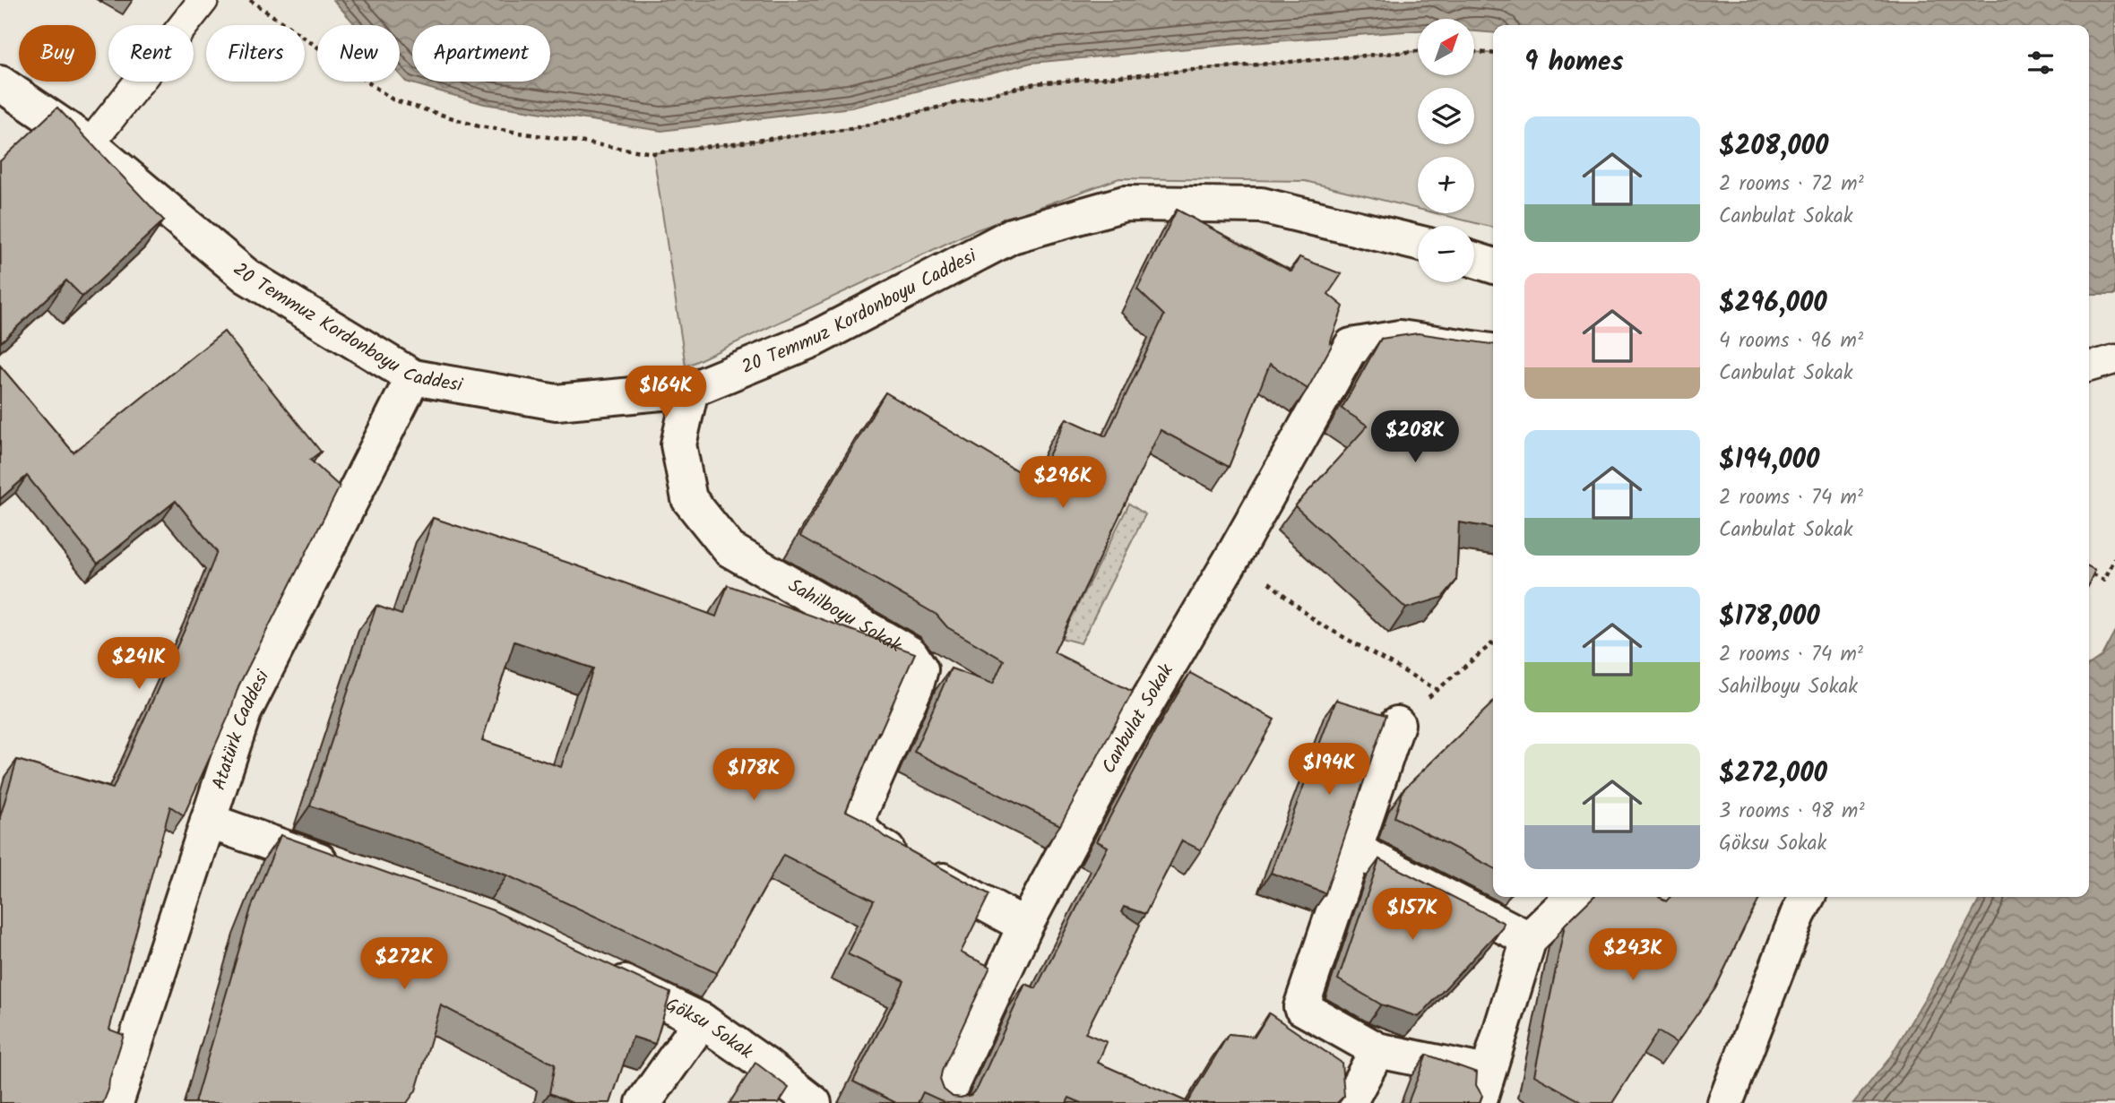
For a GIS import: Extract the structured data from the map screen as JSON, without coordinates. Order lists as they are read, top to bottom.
{
  "streets": {
    "street": [
      "20 Temmuz Kordonboyu Caddesi",
      "Sahilboyu Sokak",
      "Canbulat Sokak",
      "Atatürk Caddesi",
      "Göksu Sokak"
    ]
  },
  "crossings": [
    ["20 Temmuz Kordonboyu Caddesi", "Sahilboyu Sokak"],
    ["20 Temmuz Kordonboyu Caddesi", "Atatürk Caddesi"],
    ["Sahilboyu Sokak", "Canbulat Sokak"]
  ],
  "north": "top right",
  "page": {
    "map_buttons": ["+", "−"],
    "chip": [
      "Buy",
      "Rent",
      "Filters",
      "New",
      "Apartment"
    ],
    "heading": "9 homes",
    "list": [
      {
        "name": "$208,000",
        "note": "2 rooms · 72 m² · Canbulat Sokak"
      },
      {
        "name": "$296,000",
        "note": "4 rooms · 96 m² · Canbulat Sokak"
      },
      {
        "name": "$194,000",
        "note": "2 rooms · 74 m² · Canbulat Sokak"
      },
      {
        "name": "$178,000",
        "note": "2 rooms · 74 m² · Sahilboyu Sokak"
      },
      {
        "name": "$272,000",
        "note": "3 rooms · 98 m² · Göksu Sokak"
      }
    ],
    "price": [
      "$164K",
      "$208K",
      "$296K",
      "$241K",
      "$194K",
      "$178K",
      "$157K",
      "$243K",
      "$272K"
    ]
  }
}
